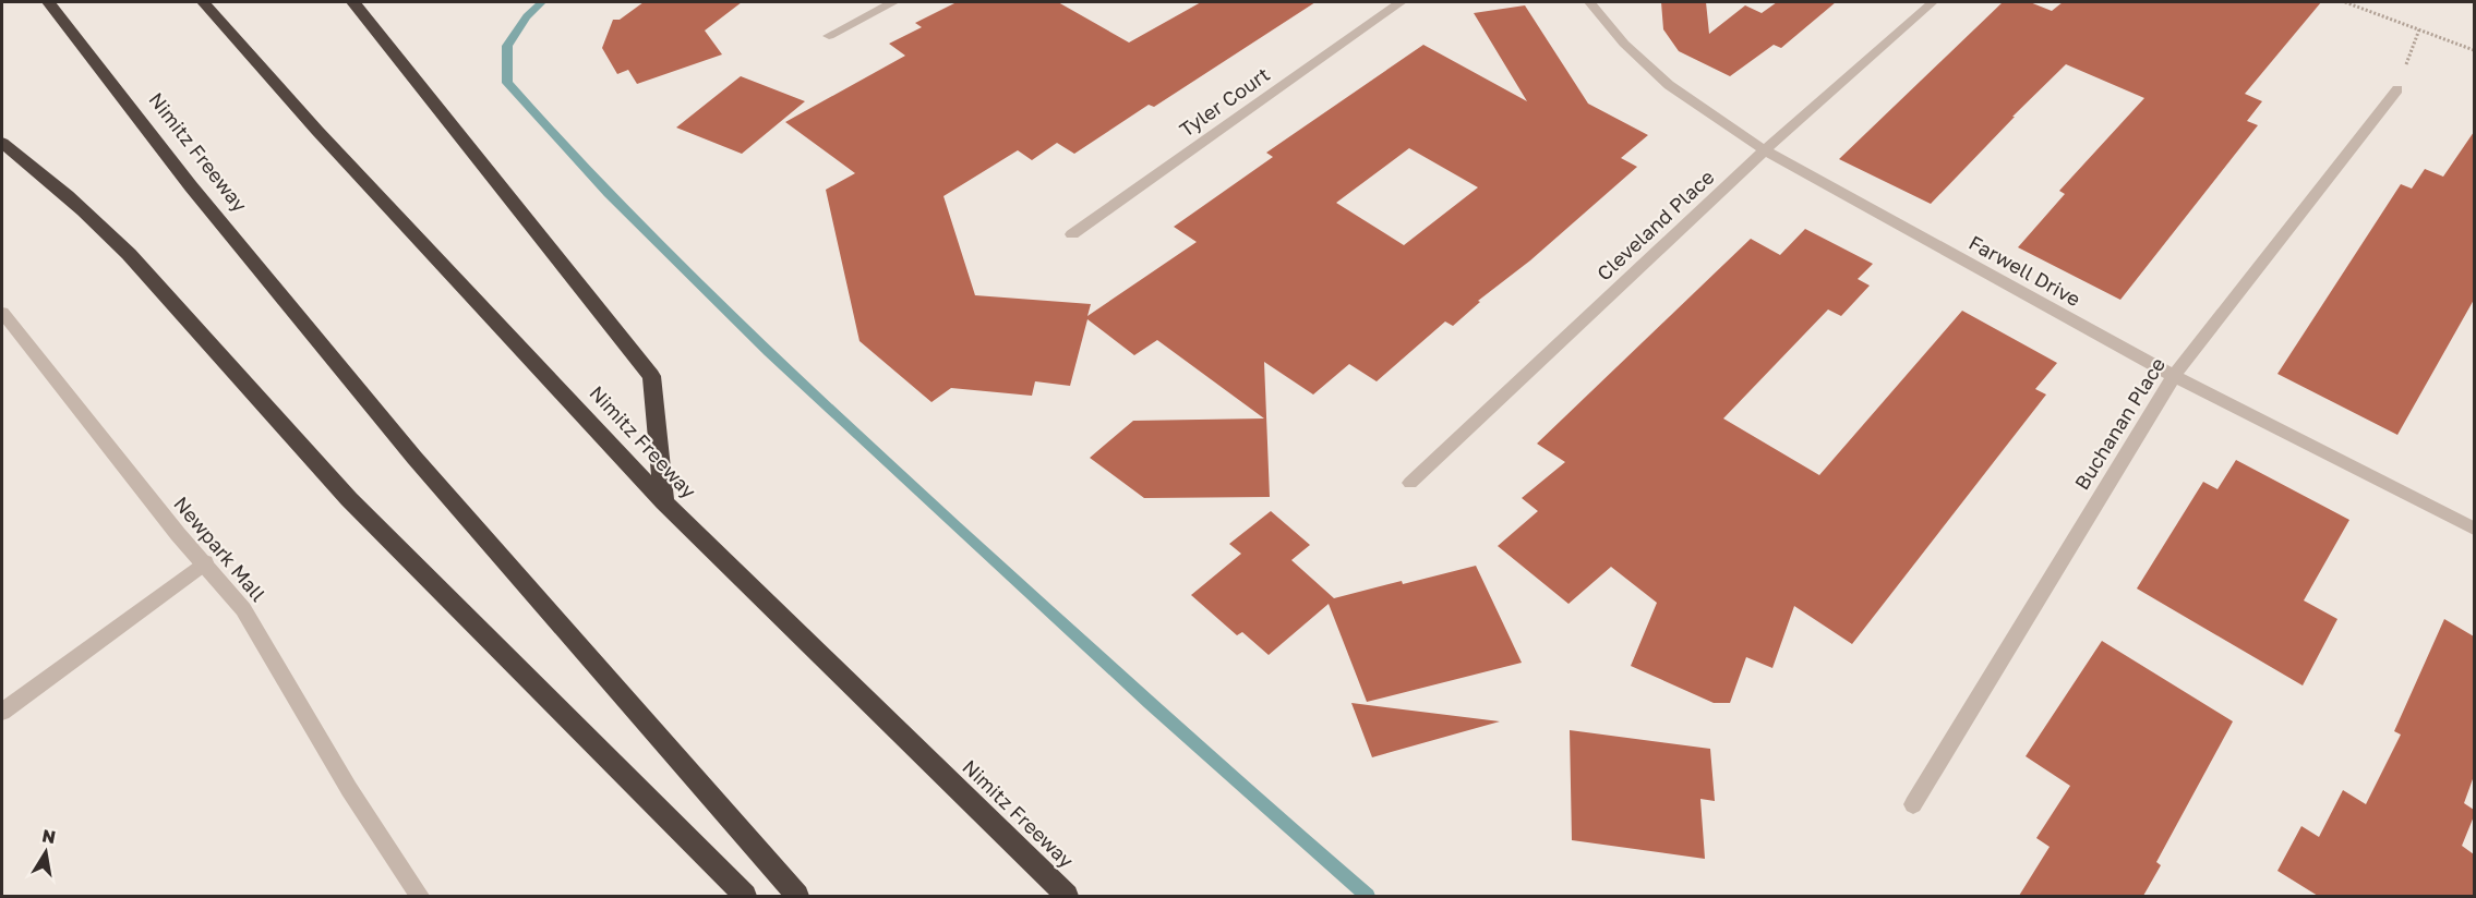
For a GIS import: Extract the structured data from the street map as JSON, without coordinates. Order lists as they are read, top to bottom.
{
  "streets": {
    "highway": ["Nimitz Freeway"],
    "street": [
      "Tyler Court",
      "Cleveland Place",
      "Farwell Drive",
      "Buchanan Place",
      "Newpark Mall"
    ]
  },
  "crossings": [
    ["Cleveland Place", "Farwell Drive"],
    ["Farwell Drive", "Buchanan Place"]
  ],
  "north": "top"
}
